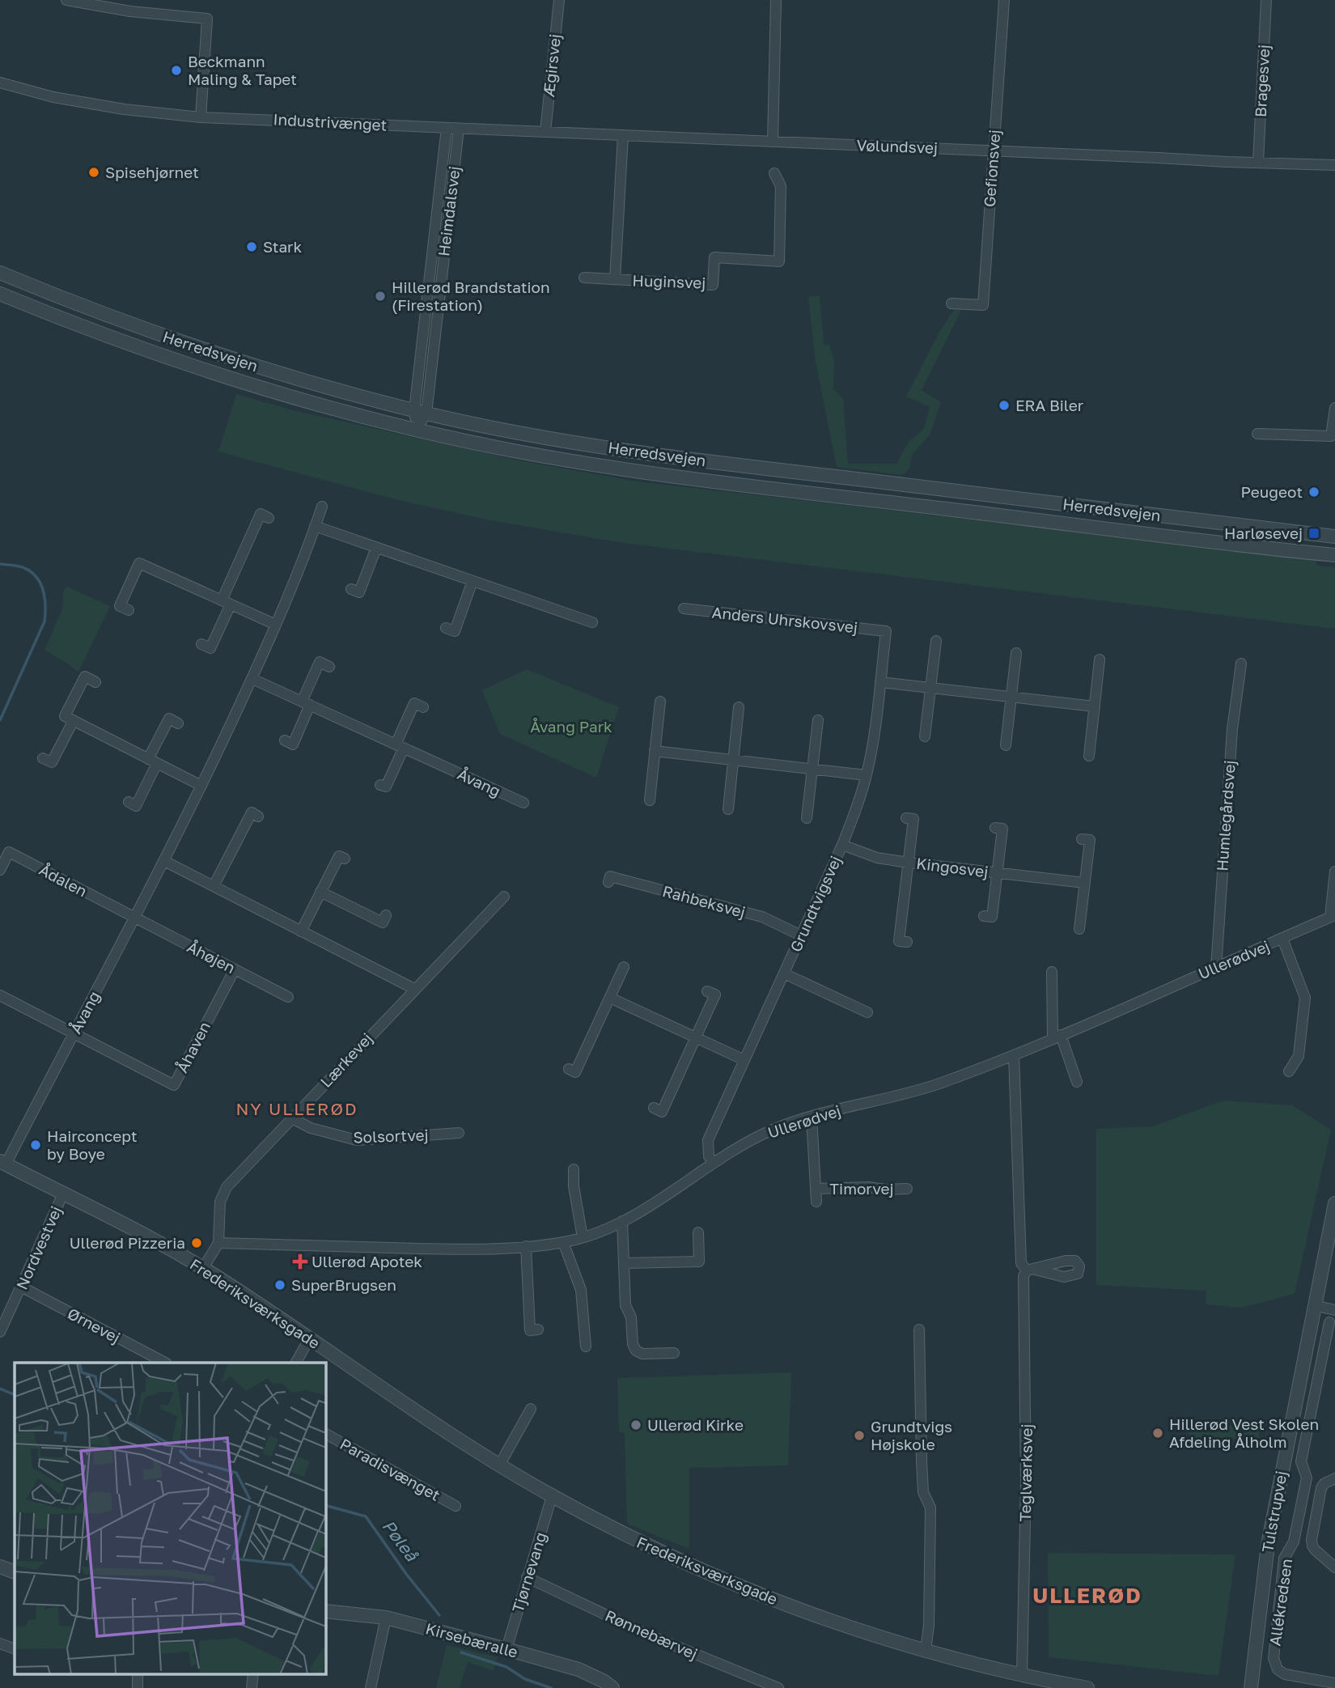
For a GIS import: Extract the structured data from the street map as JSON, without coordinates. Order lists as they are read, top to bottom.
{
  "streets": {
    "street": [
      "Ægirsvej",
      "Bragesvej",
      "Industrivænget",
      "Vølundsvej",
      "Gefionsvej",
      "Heimdalsvej",
      "Huginsvej",
      "Herredsvejen",
      "Anders Uhrskovsvej",
      "Åvang",
      "Humlegårdsvej",
      "Kingosvej",
      "Ådalen",
      "Rahbeksvej",
      "Grundtvigsvej",
      "Åhøjen",
      "Ullerødvej",
      "Åhaven",
      "Lærkevej",
      "Solsortvej",
      "Timorvej",
      "Nordvestvej",
      "Frederiksværksgade",
      "Ørnevej",
      "Paradisvænget",
      "Teglværksvej",
      "Tulstrupvej",
      "Tjørnevang",
      "Allékredsen",
      "Rønnebærvej",
      "Kirsebæralle"
    ]
  },
  "crossings": [
    ["Ægirsvej", "Vølundsvej"],
    ["Bragesvej", "Vølundsvej"],
    ["Industrivænget", "Vølundsvej"],
    ["Industrivænget", "Heimdalsvej"],
    ["Vølundsvej", "Gefionsvej"],
    ["Vølundsvej", "Heimdalsvej"],
    ["Vølundsvej", "Huginsvej"],
    ["Heimdalsvej", "Herredsvejen"],
    ["Anders Uhrskovsvej", "Grundtvigsvej"],
    ["Åvang", "Ådalen"],
    ["Åvang", "Åhøjen"],
    ["Åvang", "Åhaven"],
    ["Åvang", "Frederiksværksgade"],
    ["Humlegårdsvej", "Ullerødvej"],
    ["Kingosvej", "Grundtvigsvej"],
    ["Ådalen", "Åhøjen"],
    ["Rahbeksvej", "Grundtvigsvej"],
    ["Grundtvigsvej", "Ullerødvej"],
    ["Åhøjen", "Åhaven"],
    ["Ullerødvej", "Lærkevej"],
    ["Ullerødvej", "Timorvej"],
    ["Ullerødvej", "Teglværksvej"],
    ["Lærkevej", "Solsortvej"],
    ["Lærkevej", "Frederiksværksgade"],
    ["Nordvestvej", "Frederiksværksgade"],
    ["Nordvestvej", "Ørnevej"],
    ["Frederiksværksgade", "Teglværksvej"],
    ["Frederiksværksgade", "Tjørnevang"],
    ["Tjørnevang", "Rønnebærvej"],
    ["Tjørnevang", "Kirsebæralle"]
  ],
  "districts": ["NY ULLERØD", "ULLERØD"],
  "water": ["Pøleå"],
  "parks": ["Åvang Park"],
  "places": {
    "other": [
      "Beckmann Maling & Tapet",
      "Spisehjørnet",
      "Stark",
      "Hillerød Brandstation (Firestation)",
      "ERA Biler",
      "Peugeot",
      "Hairconcept by Boye",
      "Ullerød Pizzeria",
      "SuperBrugsen",
      "Ullerød Kirke",
      "Hillerød Vest Skolen Afdeling Ålholm",
      "Grundtvigs Højskole"
    ],
    "transit": ["Harløsevej"],
    "health": ["Ullerød Apotek"]
  }
}
